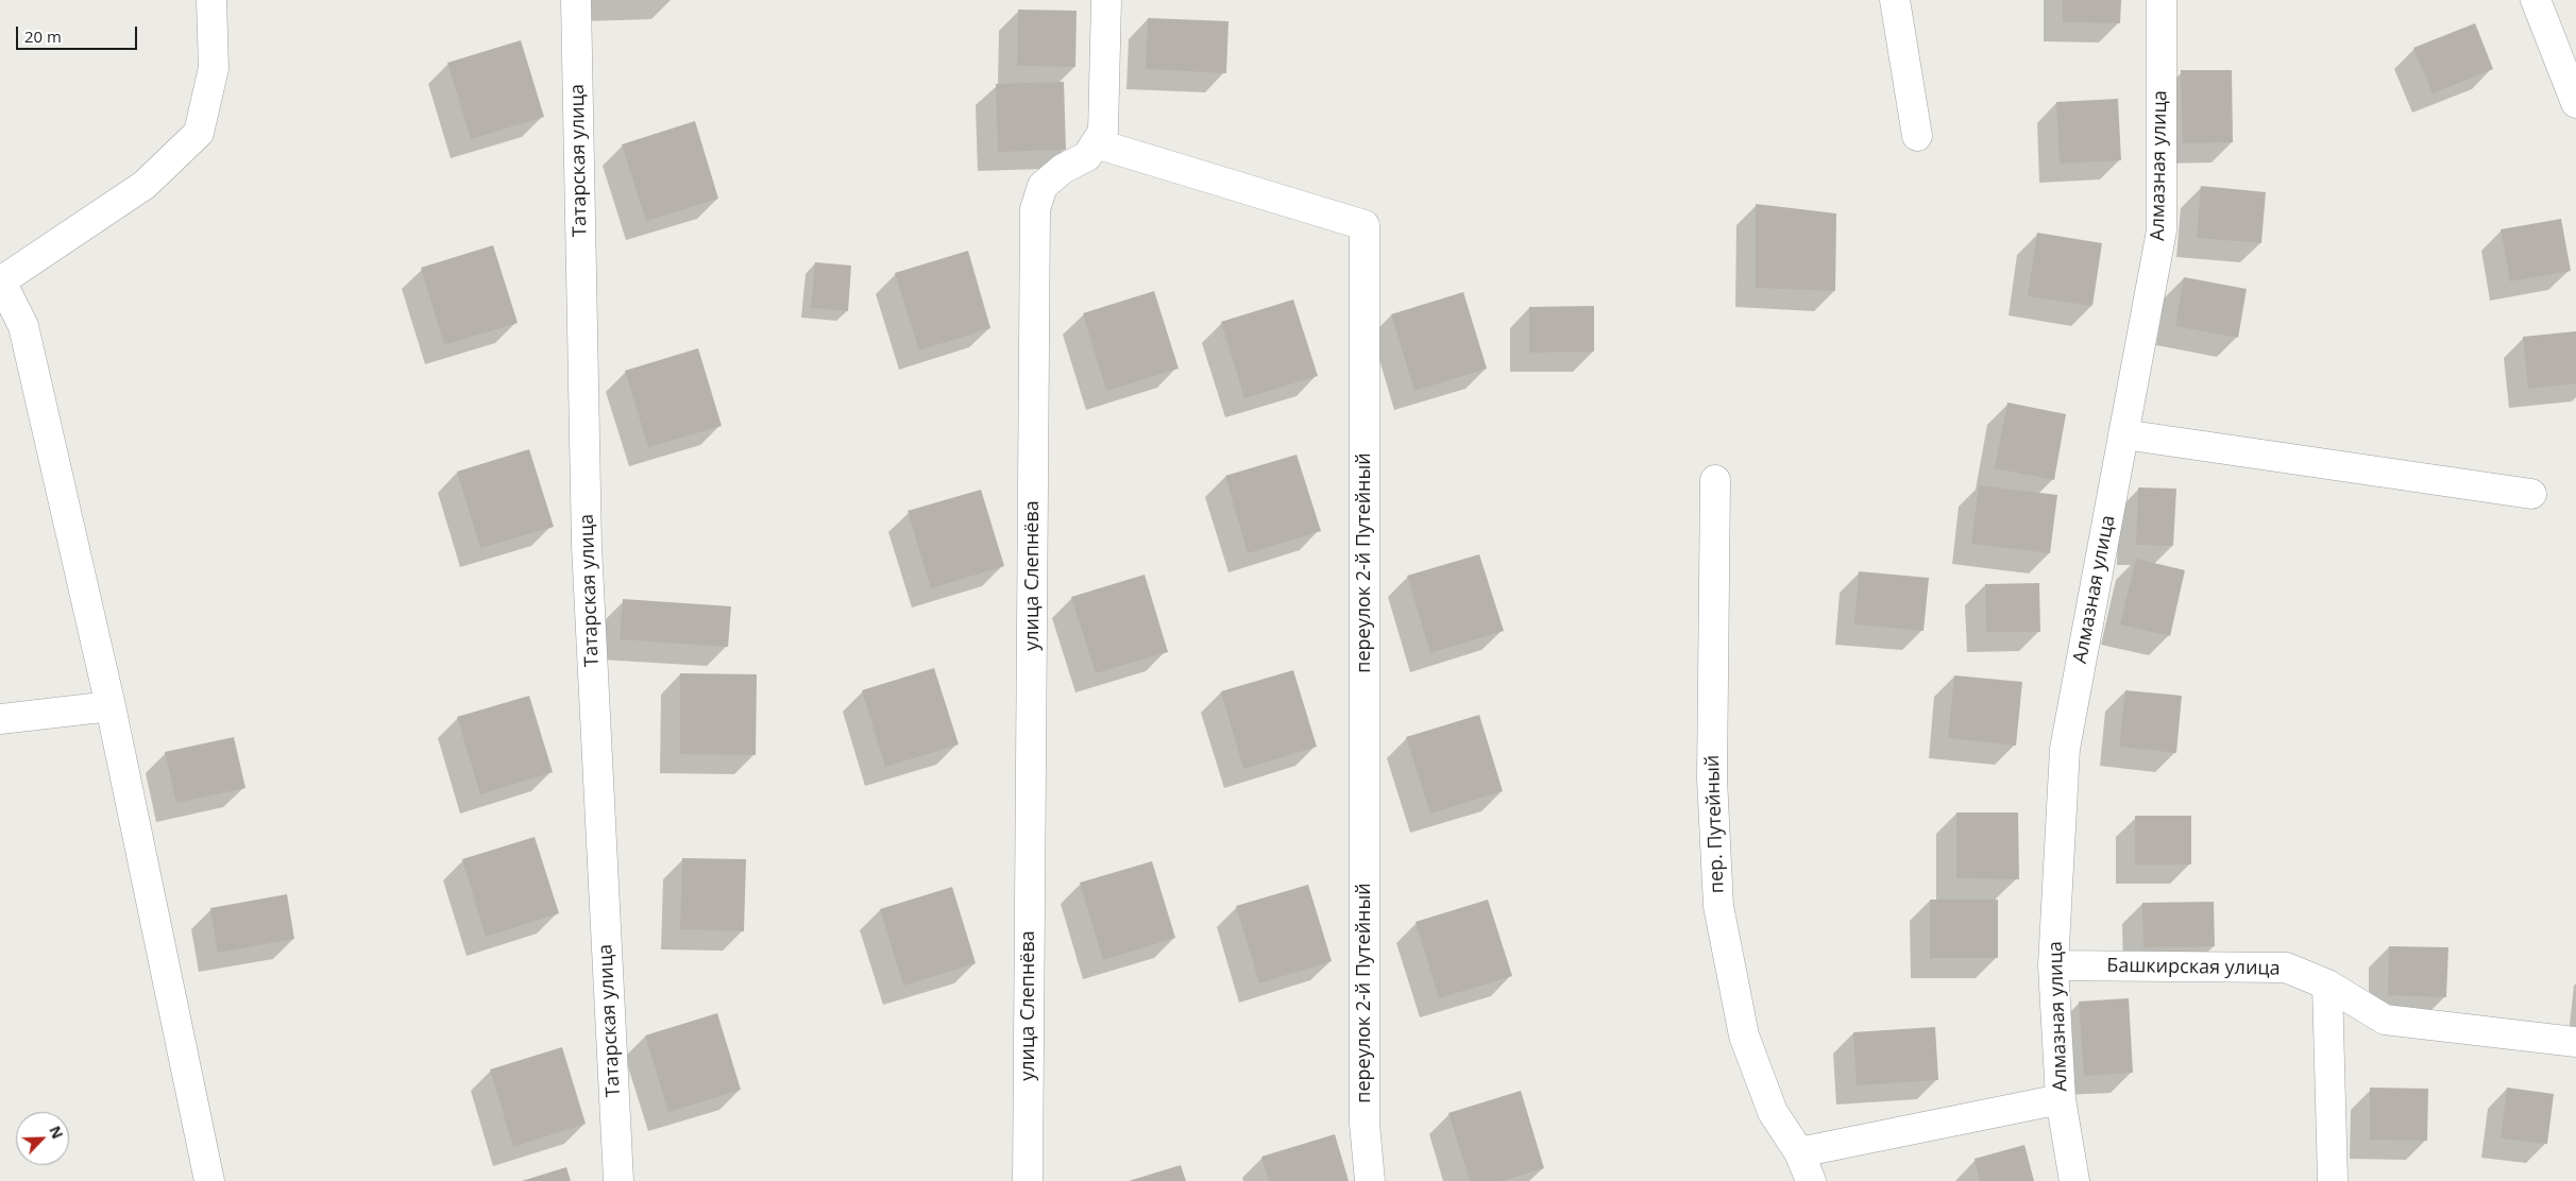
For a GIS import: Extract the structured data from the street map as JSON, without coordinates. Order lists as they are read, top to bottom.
{
  "streets": {
    "street": [
      "Татарская улица",
      "Алмазная улица",
      "переулок 2-й Путейный",
      "улица Слепнёва",
      "пер. Путейный",
      "Башкирская улица"
    ]
  },
  "crossings": [
    ["Алмазная улица", "Башкирская улица"],
    ["переулок 2-й Путейный", "улица Слепнёва"]
  ],
  "scale_bar": "20 m",
  "north": "top right"
}
